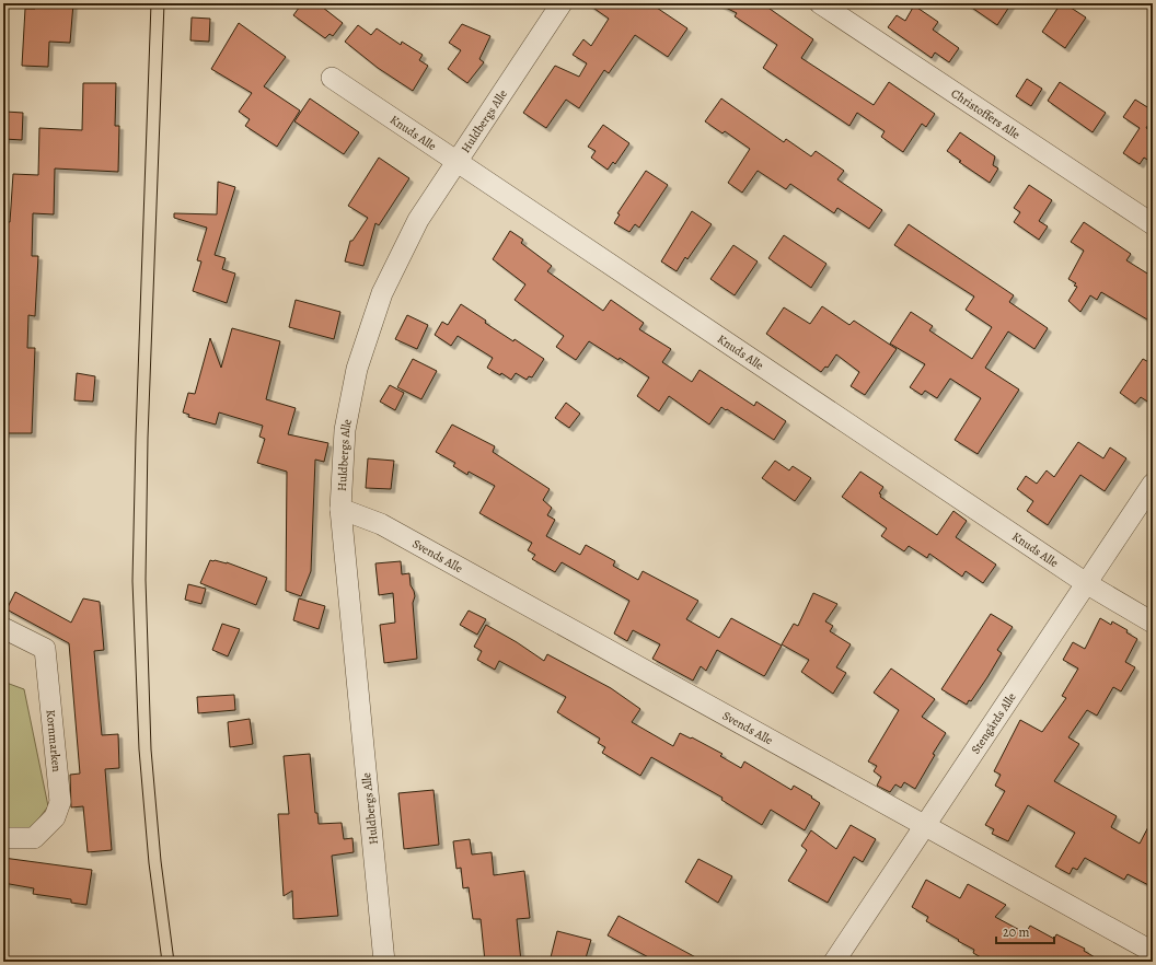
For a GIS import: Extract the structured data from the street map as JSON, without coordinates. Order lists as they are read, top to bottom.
{
  "streets": {
    "street": [
      "Christoffers Alle",
      "Huldbergs Alle",
      "Knuds Alle",
      "Svends Alle",
      "Stengårds Alle",
      "Kornmarken"
    ]
  },
  "crossings": [
    ["Huldbergs Alle", "Knuds Alle"],
    ["Huldbergs Alle", "Svends Alle"],
    ["Knuds Alle", "Stengårds Alle"],
    ["Svends Alle", "Stengårds Alle"]
  ],
  "scale_bar": "20 m"
}
